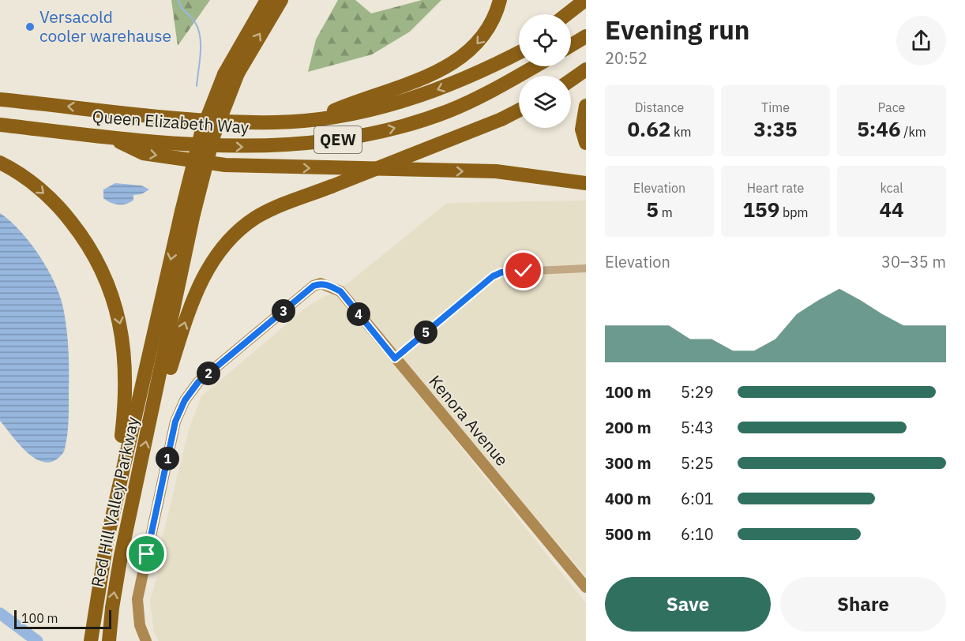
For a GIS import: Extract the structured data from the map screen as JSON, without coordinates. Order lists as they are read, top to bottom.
{
  "streets": {
    "highway": ["Queen Elizabeth Way", "QEW", "Red Hill Valley Parkway"],
    "street": ["Kenora Avenue"]
  },
  "places": ["Versacold cooler warehause"],
  "scale_bar": "100 m",
  "page": {
    "heading": ["Evening run", "20:52"],
    "stats": [
      ["Distance", "0.62 km"],
      ["Time", "3:35"],
      ["Pace", "5:46 /km"],
      ["Elevation", "5 m"],
      ["Heart rate", "159 bpm"],
      ["kcal", "44"]
    ],
    "chart": ["Elevation", "30–35 m"],
    "pins": [
      "3",
      "4",
      "5",
      "2",
      "1"
    ],
    "list": [
      {
        "name": "100 m",
        "note": "5:29"
      },
      {
        "name": "200 m",
        "note": "5:43"
      },
      {
        "name": "300 m",
        "note": "5:25"
      },
      {
        "name": "400 m",
        "note": "6:01"
      },
      {
        "name": "500 m",
        "note": "6:10"
      }
    ],
    "buttons": ["Save", "Share"],
    "scale": "100 m"
  }
}
